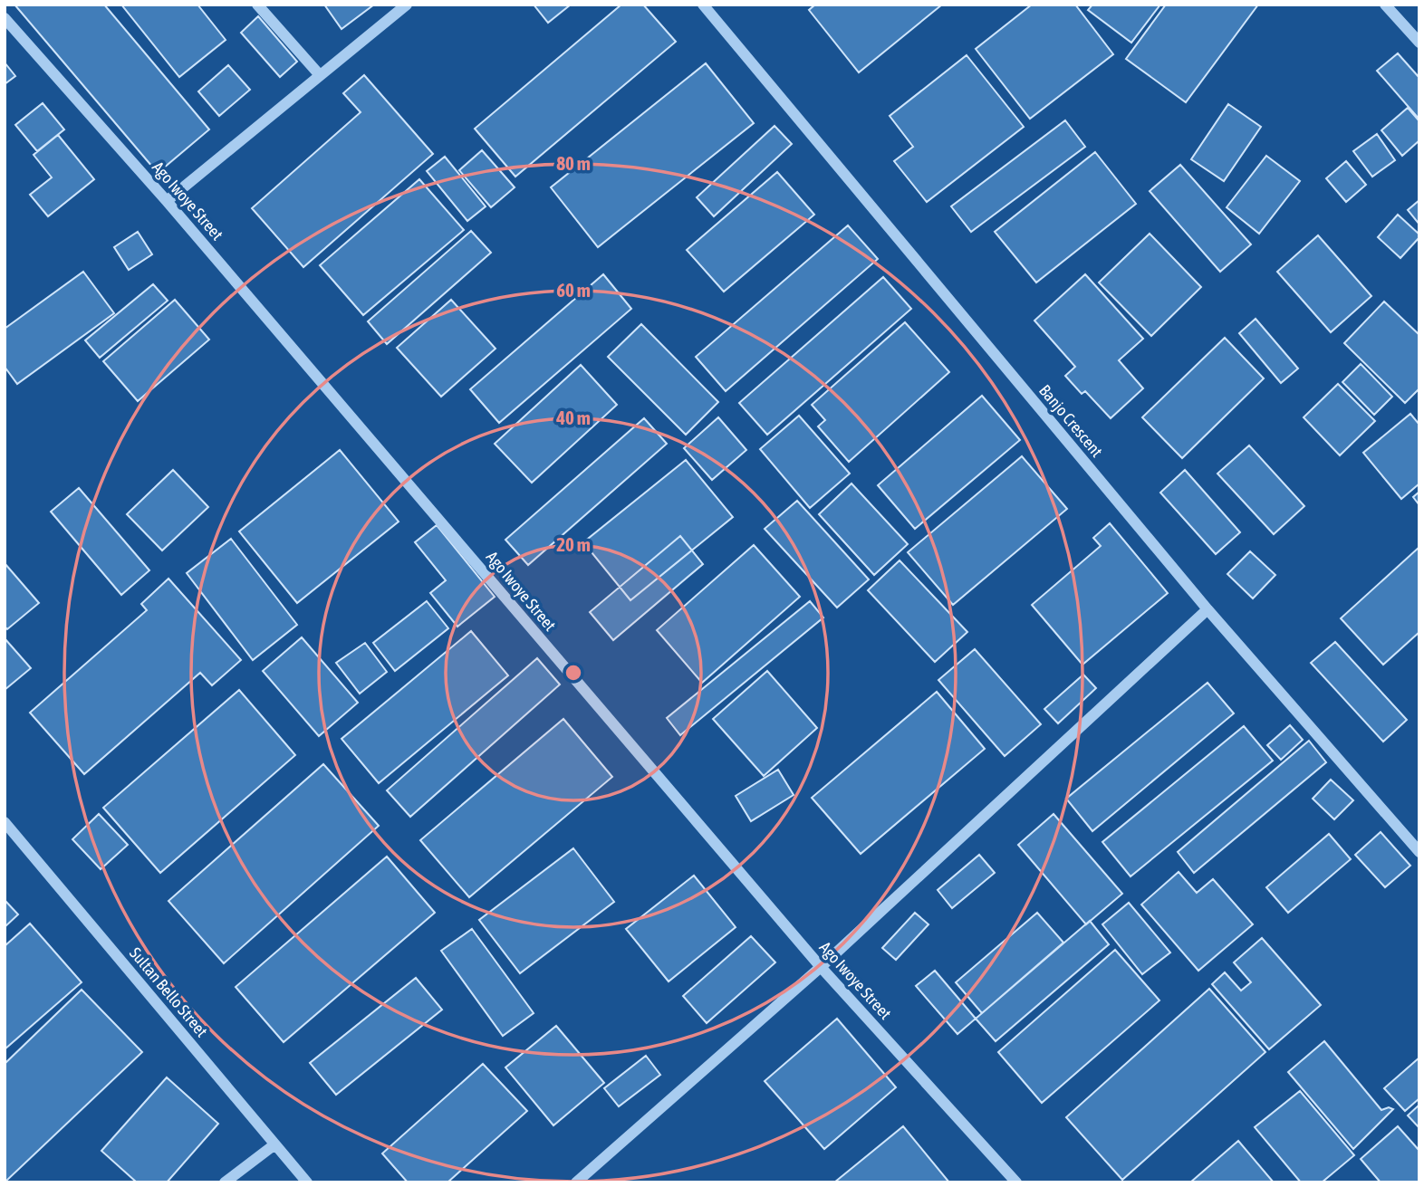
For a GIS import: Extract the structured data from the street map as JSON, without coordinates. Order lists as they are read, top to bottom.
{
  "streets": {
    "street": ["Ago Iwoye Street", "Banjo Crescent", "Sultan Bello Street"]
  },
  "rings": [
    "80 m",
    "60 m",
    "40 m",
    "20 m"
  ]
}
